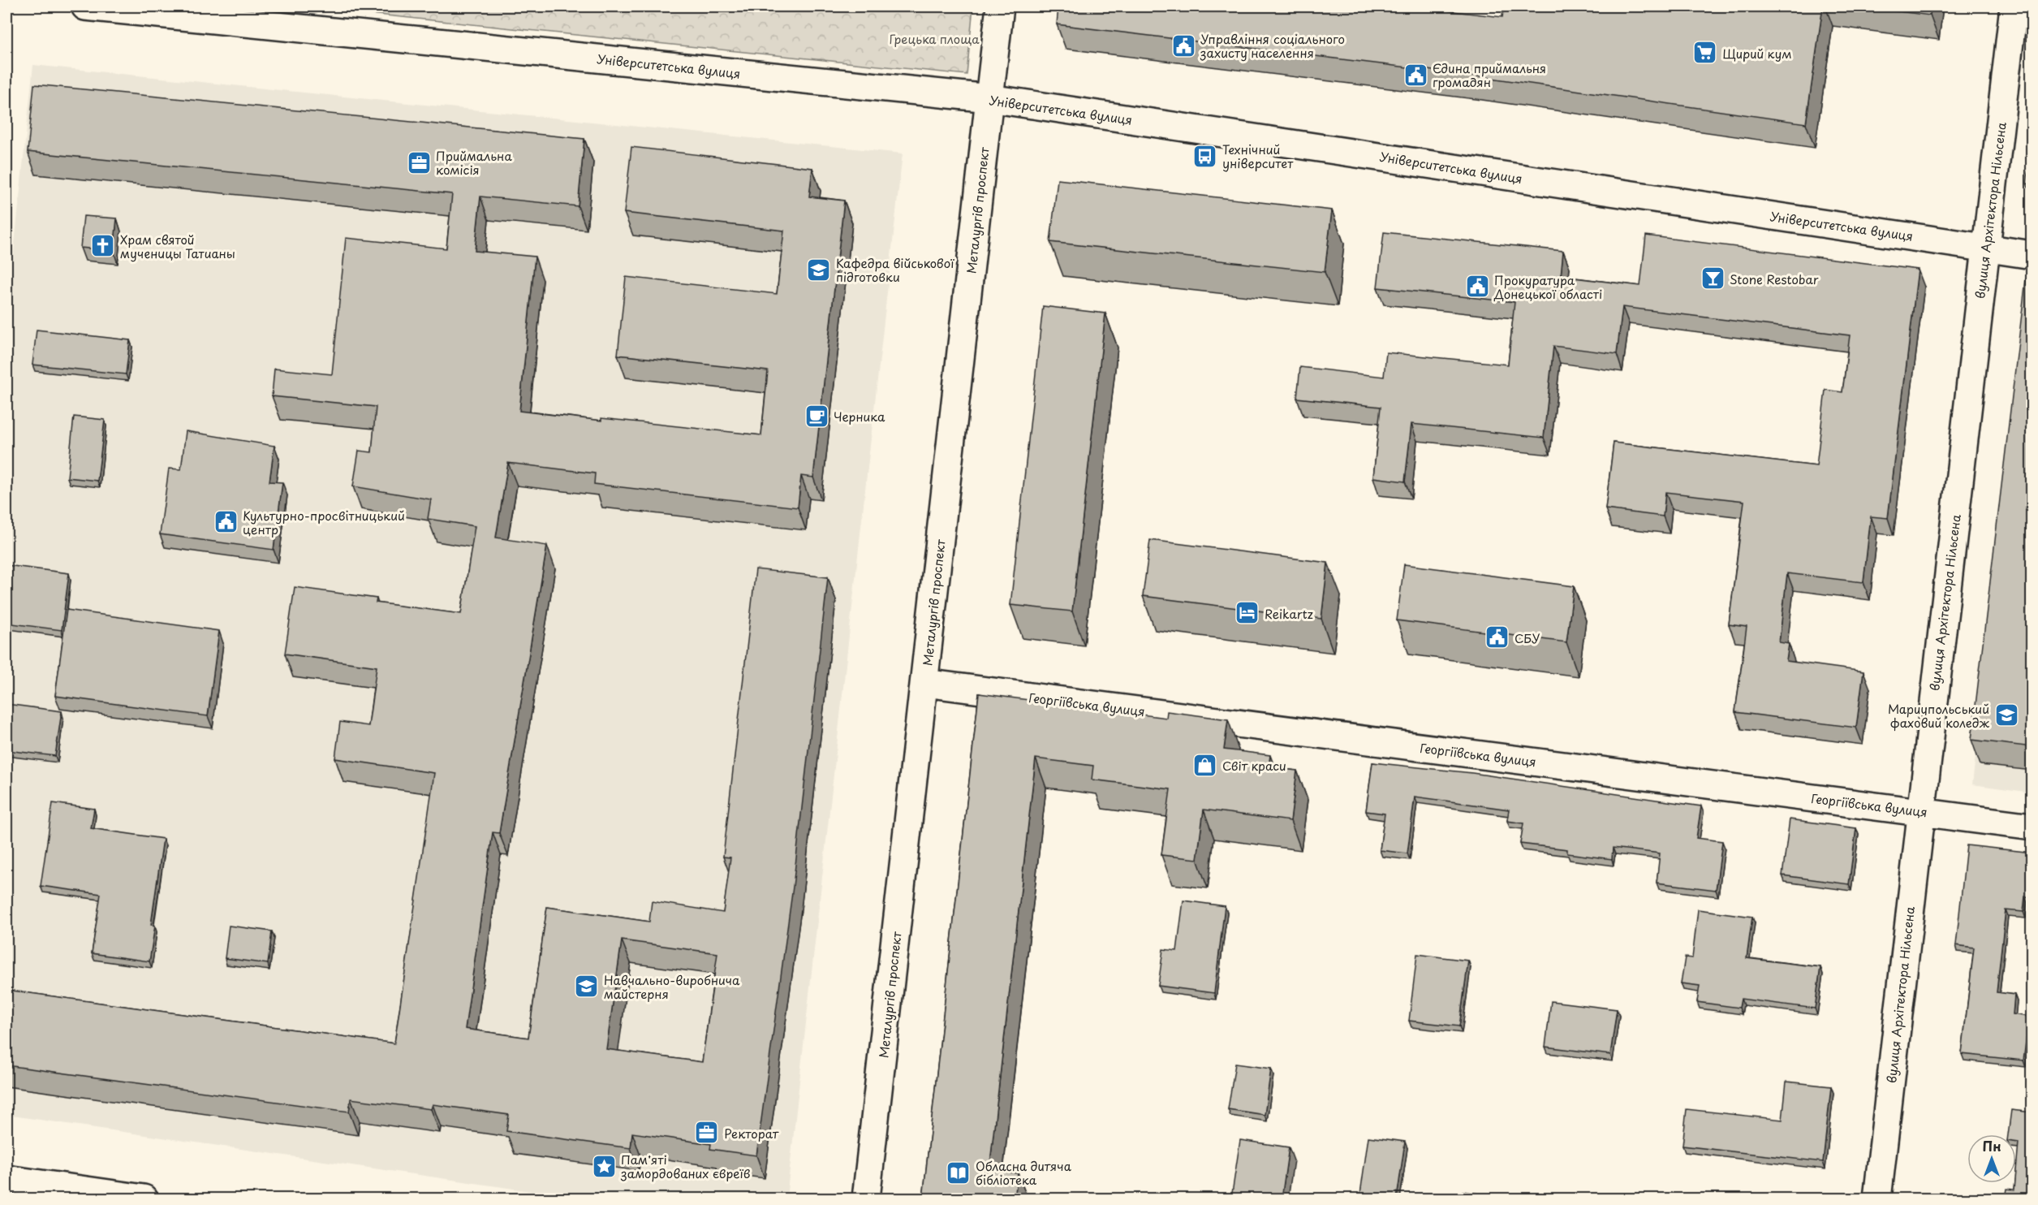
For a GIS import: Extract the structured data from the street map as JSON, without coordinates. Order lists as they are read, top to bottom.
{
  "streets": {
    "street": [
      "Університетська вулиця",
      "Металургів проспект",
      "вулиця Архітектора Нільсена",
      "Георгіївська вулиця"
    ]
  },
  "crossings": [
    ["Університетська вулиця", "Металургів проспект"],
    ["Університетська вулиця", "вулиця Архітектора Нільсена"],
    ["Металургів проспект", "Георгіївська вулиця"],
    ["вулиця Архітектора Нільсена", "Георгіївська вулиця"]
  ],
  "parks": ["Грецька площа"],
  "places": {
    "public building": [
      "Управління соціального захисту населення",
      "Єдина приймальня громадян",
      "Прокуратура Донецької області",
      "Культурно-просвітницький центр",
      "СБУ"
    ],
    "supermarket": ["Щирий кум"],
    "bus stop": ["Технічний університет"],
    "office": ["Приймальна комісія", "Ректорат"],
    "church": ["Храм святой мученицы Татианы"],
    "school or university": ["Кафедра військової підготовки", "Мариупольський фаховий коледж", "Навчально-виробнича майстерня"],
    "bar": ["Stone Restobar"],
    "cafe": ["Черника"],
    "hotel": ["Reikartz"],
    "shop": ["Свiт краси"],
    "place": ["Пам'яті замордованих євреїв"],
    "library": ["Обласна дитяча бібліотека"]
  },
  "north": "top"
}
